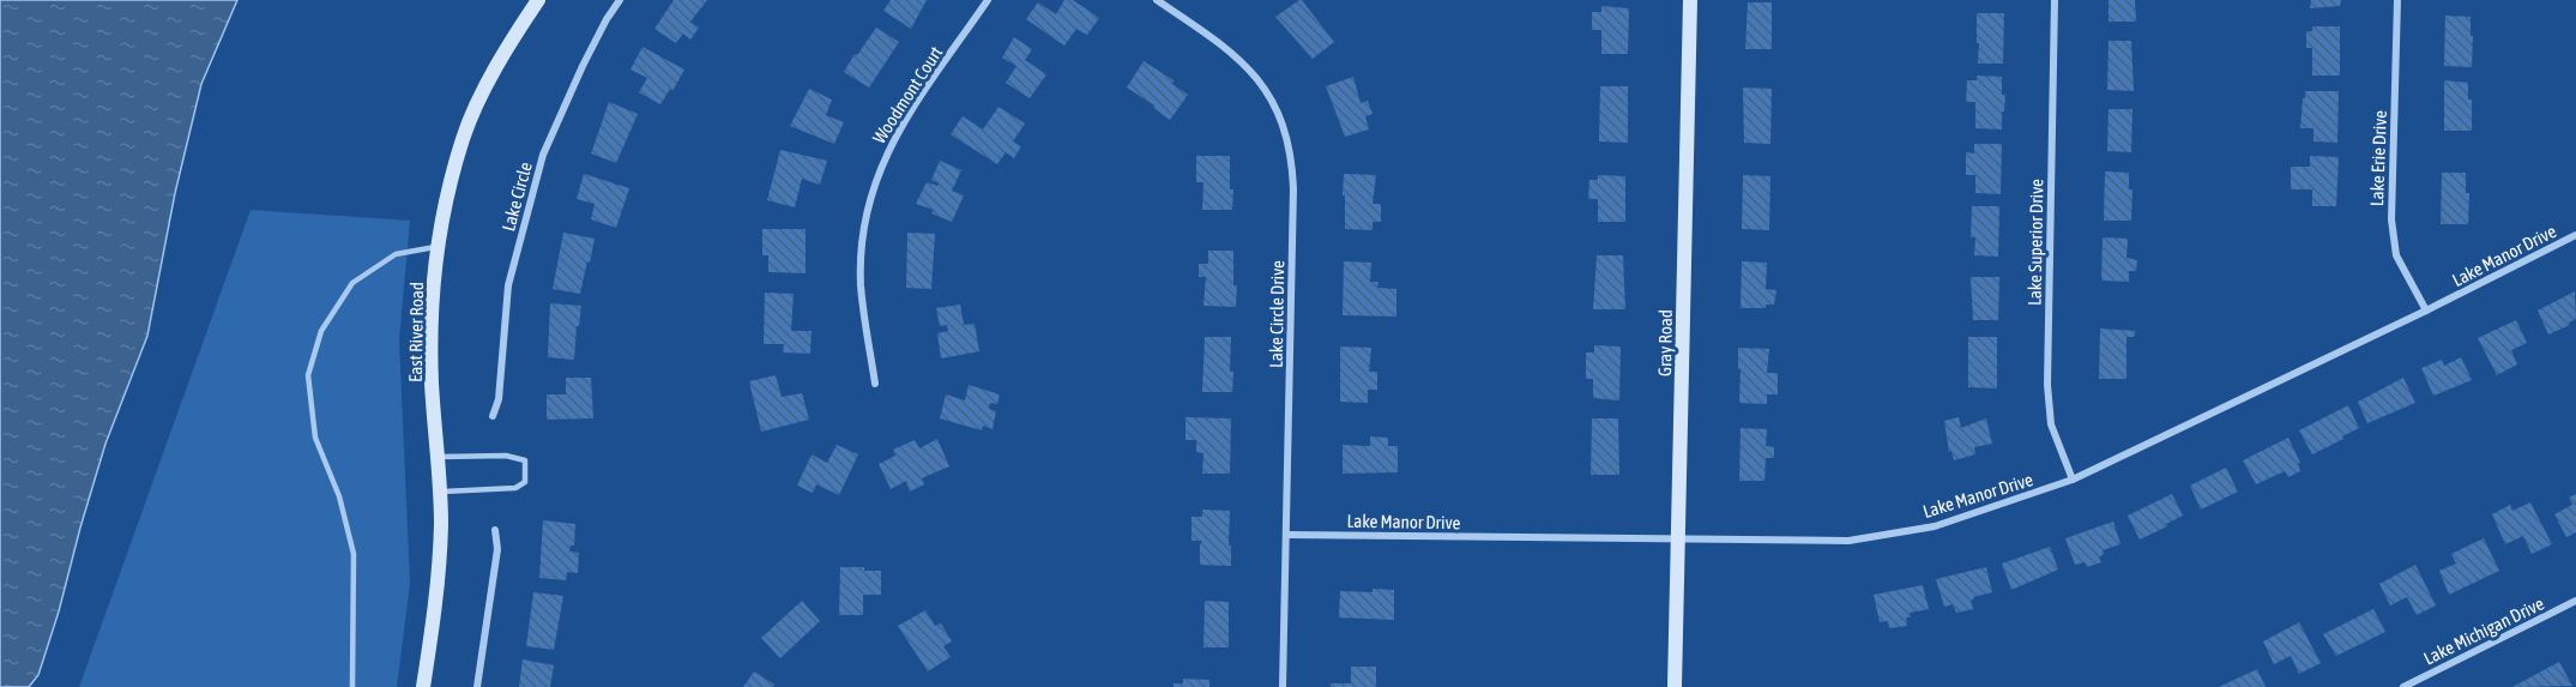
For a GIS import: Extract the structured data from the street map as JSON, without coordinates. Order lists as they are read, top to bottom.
{
  "streets": {
    "street": [
      "Woodmont Court",
      "Lake Erie Drive",
      "Lake Circle",
      "Lake Superior Drive",
      "Lake Manor Drive",
      "Lake Circle Drive",
      "East River Road",
      "Gray Road",
      "Lake Michigan Drive"
    ]
  },
  "crossings": [
    ["Lake Erie Drive", "Lake Manor Drive"],
    ["Lake Superior Drive", "Lake Manor Drive"],
    ["Lake Manor Drive", "Lake Circle Drive"],
    ["Lake Manor Drive", "Gray Road"]
  ]
}
